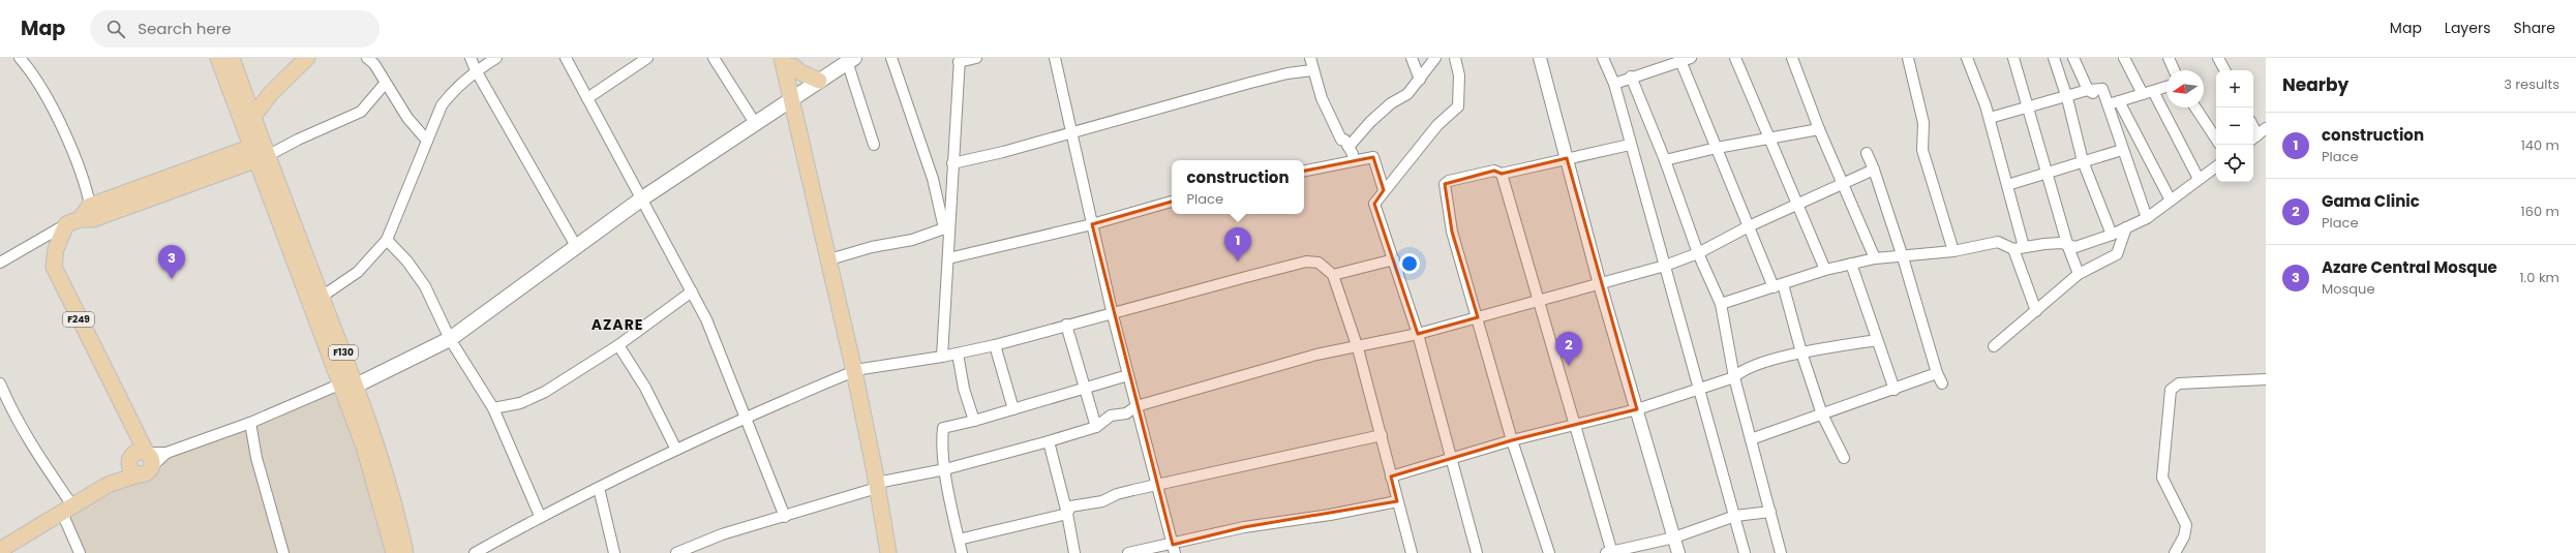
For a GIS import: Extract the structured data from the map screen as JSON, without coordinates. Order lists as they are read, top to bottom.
{
  "streets": {
    "main road": ["F249", "F130"]
  },
  "districts": ["AZARE"],
  "north": "left",
  "page": {
    "header": "Map",
    "search": "Search here",
    "nav": ["Map", "Layers", "Share"],
    "heading": ["Nearby", "3 results"],
    "map_buttons": ["+", "−"],
    "list": [
      {
        "mark": "1",
        "name": "construction",
        "note": "Place",
        "value": "140 m"
      },
      {
        "mark": "2",
        "name": "Gama Clinic",
        "note": "Place",
        "value": "160 m"
      },
      {
        "mark": "3",
        "name": "Azare Central Mosque",
        "note": "Mosque",
        "value": "1.0 km"
      }
    ],
    "popup": ["construction", "Place"],
    "pins": ["1", "3", "2"]
  }
}
